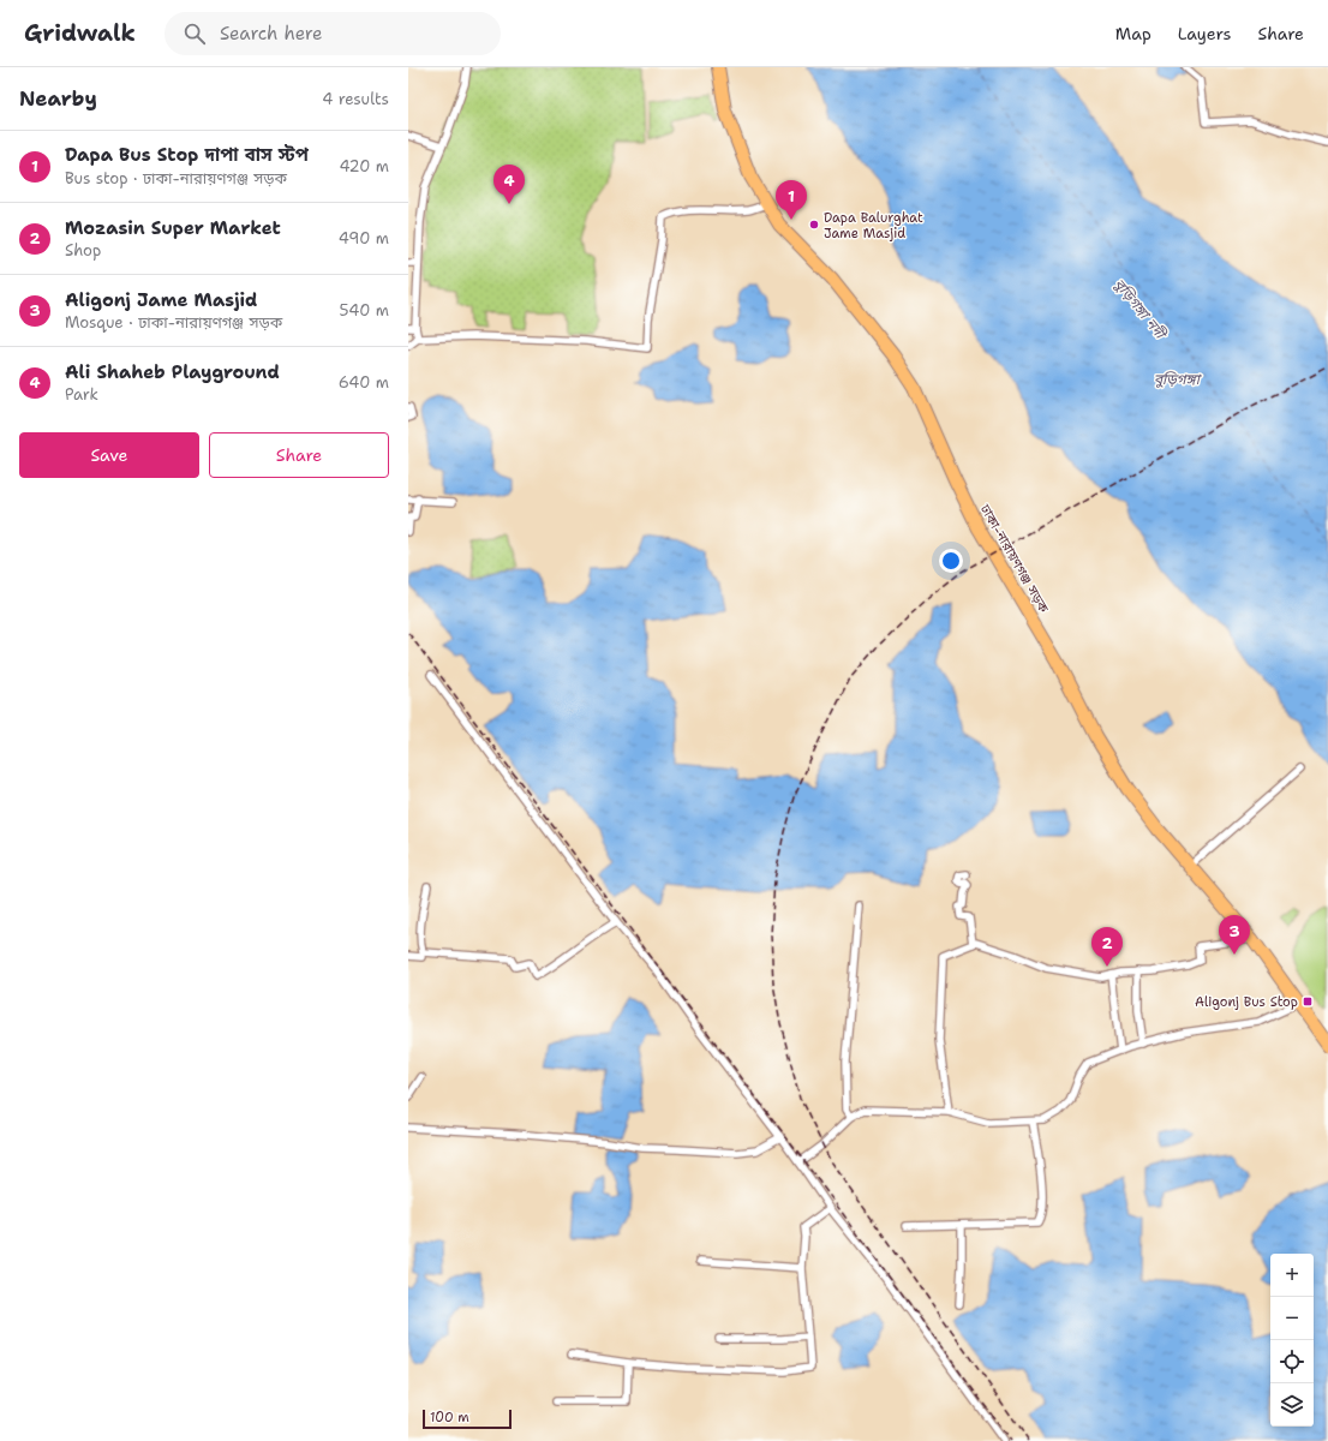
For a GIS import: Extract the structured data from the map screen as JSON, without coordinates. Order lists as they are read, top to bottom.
{
  "streets": {
    "highway": ["ঢাকা-নারায়ণগঞ্জ সড়ক"]
  },
  "water": ["বুড়িগঙ্গা নদী", "বুড়িগঙ্গা"],
  "places": {
    "other": ["Dapa Balurghat Jame Masjid"],
    "transit": ["Aligonj Bus Stop"]
  },
  "scale_bar": "100 m",
  "page": {
    "header": "Gridwalk",
    "search": "Search here",
    "nav": ["Map", "Layers", "Share"],
    "heading": ["Nearby", "4 results"],
    "list": [
      {
        "mark": "1",
        "name": "Dapa Bus Stop দাপা বাস স্টপ",
        "note": "Bus stop · ঢাকা-নারায়ণগঞ্জ সড়ক",
        "value": "420 m"
      },
      {
        "mark": "2",
        "name": "Mozasin Super Market",
        "note": "Shop",
        "value": "490 m"
      },
      {
        "mark": "3",
        "name": "Aligonj Jame Masjid",
        "note": "Mosque · ঢাকা-নারায়ণগঞ্জ সড়ক",
        "value": "540 m"
      },
      {
        "mark": "4",
        "name": "Ali Shaheb Playground",
        "note": "Park",
        "value": "640 m"
      }
    ],
    "pins": [
      "4",
      "1",
      "3",
      "2"
    ],
    "buttons": ["Save", "Share"],
    "map_buttons": ["+", "−"],
    "scale": "100 m"
  }
}
